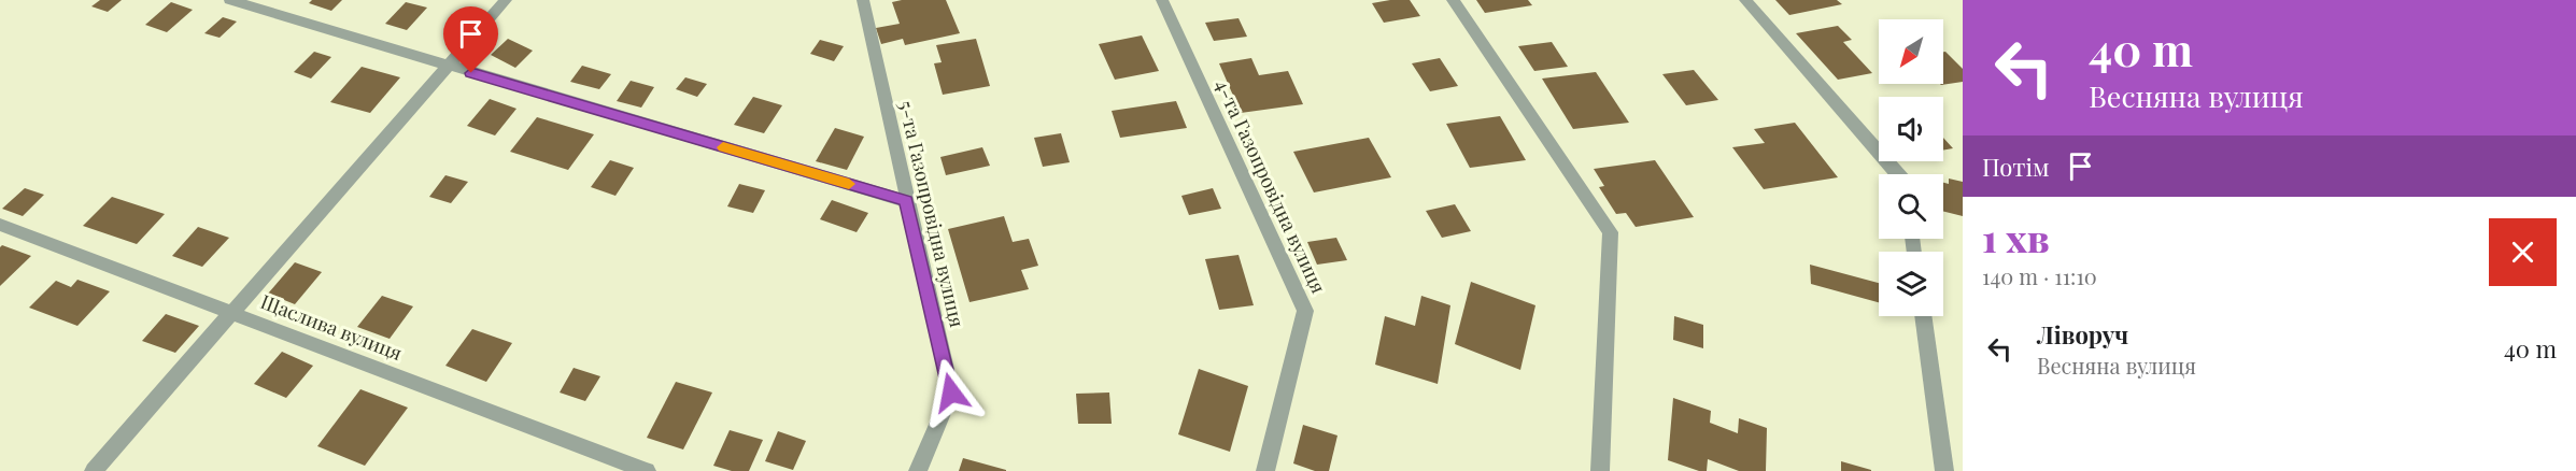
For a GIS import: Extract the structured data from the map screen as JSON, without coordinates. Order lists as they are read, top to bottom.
{
  "streets": {
    "street": ["4-та Газопровідна вулиця", "5-та Газопровідна вулиця", "Щаслива вулиця"]
  },
  "north": "bottom left",
  "page": {
    "turn": ["40 m", "Весняна вулиця"],
    "then": "Потім",
    "heading": ["1 хв", "140 m · 11:10"],
    "list": [
      {
        "name": "Ліворуч",
        "note": "Весняна вулиця",
        "value": "40 m"
      }
    ]
  }
}
